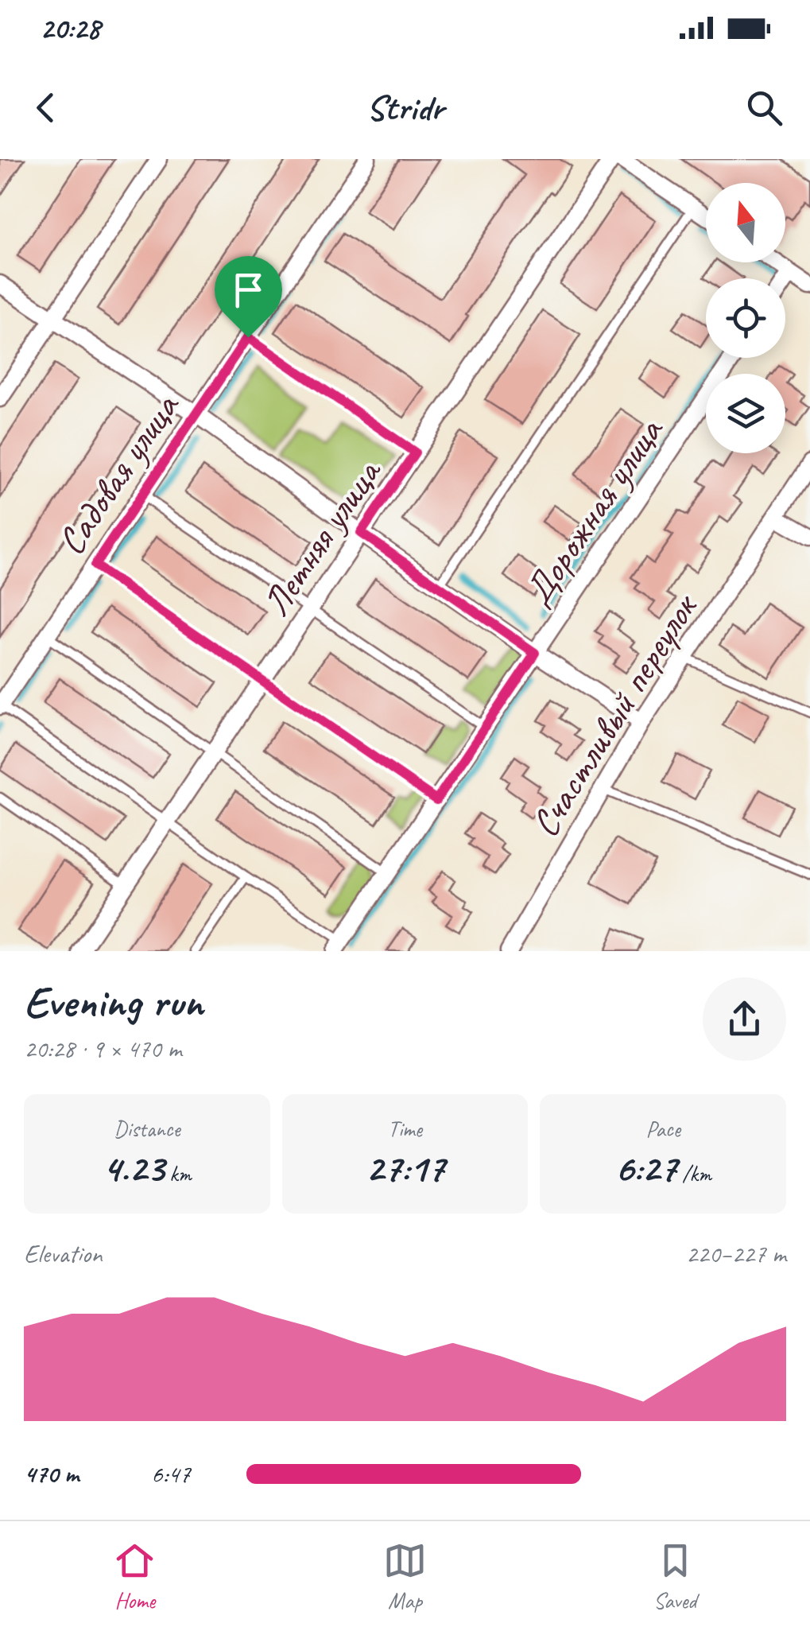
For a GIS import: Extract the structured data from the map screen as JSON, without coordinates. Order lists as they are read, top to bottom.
{
  "streets": {
    "street": [
      "Садовая улица",
      "Дорожная улица",
      "Летняя улица",
      "Счастливый переулок"
    ]
  },
  "north": "top",
  "page": {
    "status": "20:28",
    "header": "Stridr",
    "heading": ["Evening run", "20:28 · 9 × 470 m"],
    "stats": [
      ["Distance", "4.23 km"],
      ["Time", "27:17"],
      ["Pace", "6:27 /km"]
    ],
    "chart": ["Elevation", "220–227 m"],
    "list": [
      {
        "name": "470 m",
        "note": "6:47"
      }
    ],
    "tabs": ["Home", "Map", "Saved"]
  }
}
